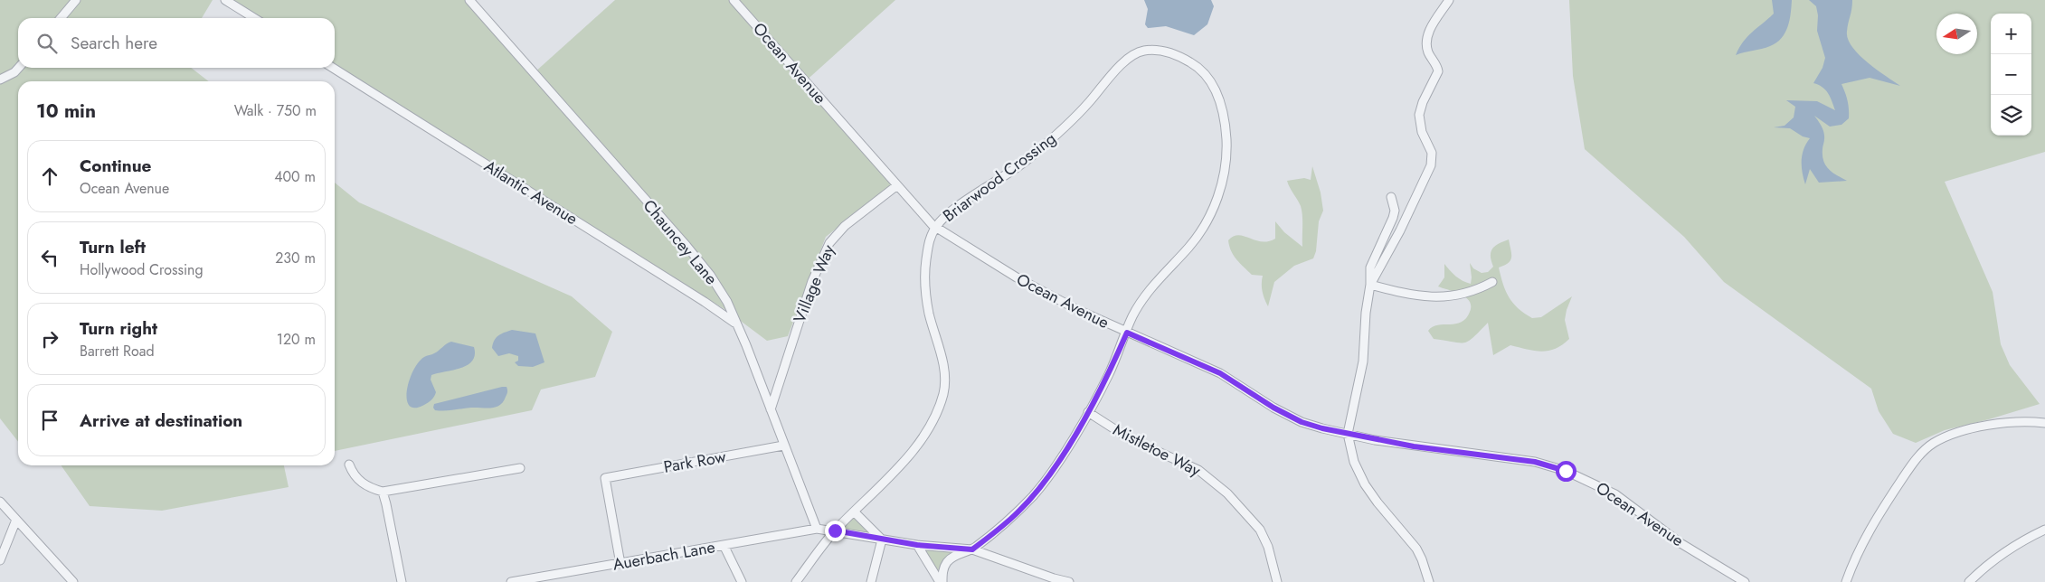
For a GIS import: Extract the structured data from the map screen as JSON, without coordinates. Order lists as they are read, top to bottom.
{
  "streets": {
    "street": [
      "Ocean Avenue",
      "Briarwood Crossing",
      "Atlantic Avenue",
      "Chauncey Lane",
      "Village Way",
      "Mistletoe Way",
      "Park Row",
      "Auerbach Lane"
    ]
  },
  "crossings": [
    ["Ocean Avenue", "Briarwood Crossing"],
    ["Ocean Avenue", "Village Way"],
    ["Briarwood Crossing", "Mistletoe Way"],
    ["Atlantic Avenue", "Chauncey Lane"],
    ["Chauncey Lane", "Village Way"],
    ["Chauncey Lane", "Park Row"],
    ["Chauncey Lane", "Auerbach Lane"],
    ["Park Row", "Auerbach Lane"]
  ],
  "north": "left",
  "page": {
    "map_buttons": ["+", "−"],
    "search": "Search here",
    "heading": ["10 min", "Walk · 750 m"],
    "list": [
      ["Continue", "Ocean Avenue", "400 m"],
      ["Turn left", "Hollywood Crossing", "230 m"],
      ["Turn right", "Barrett Road", "120 m"],
      "Arrive at destination"
    ]
  }
}
